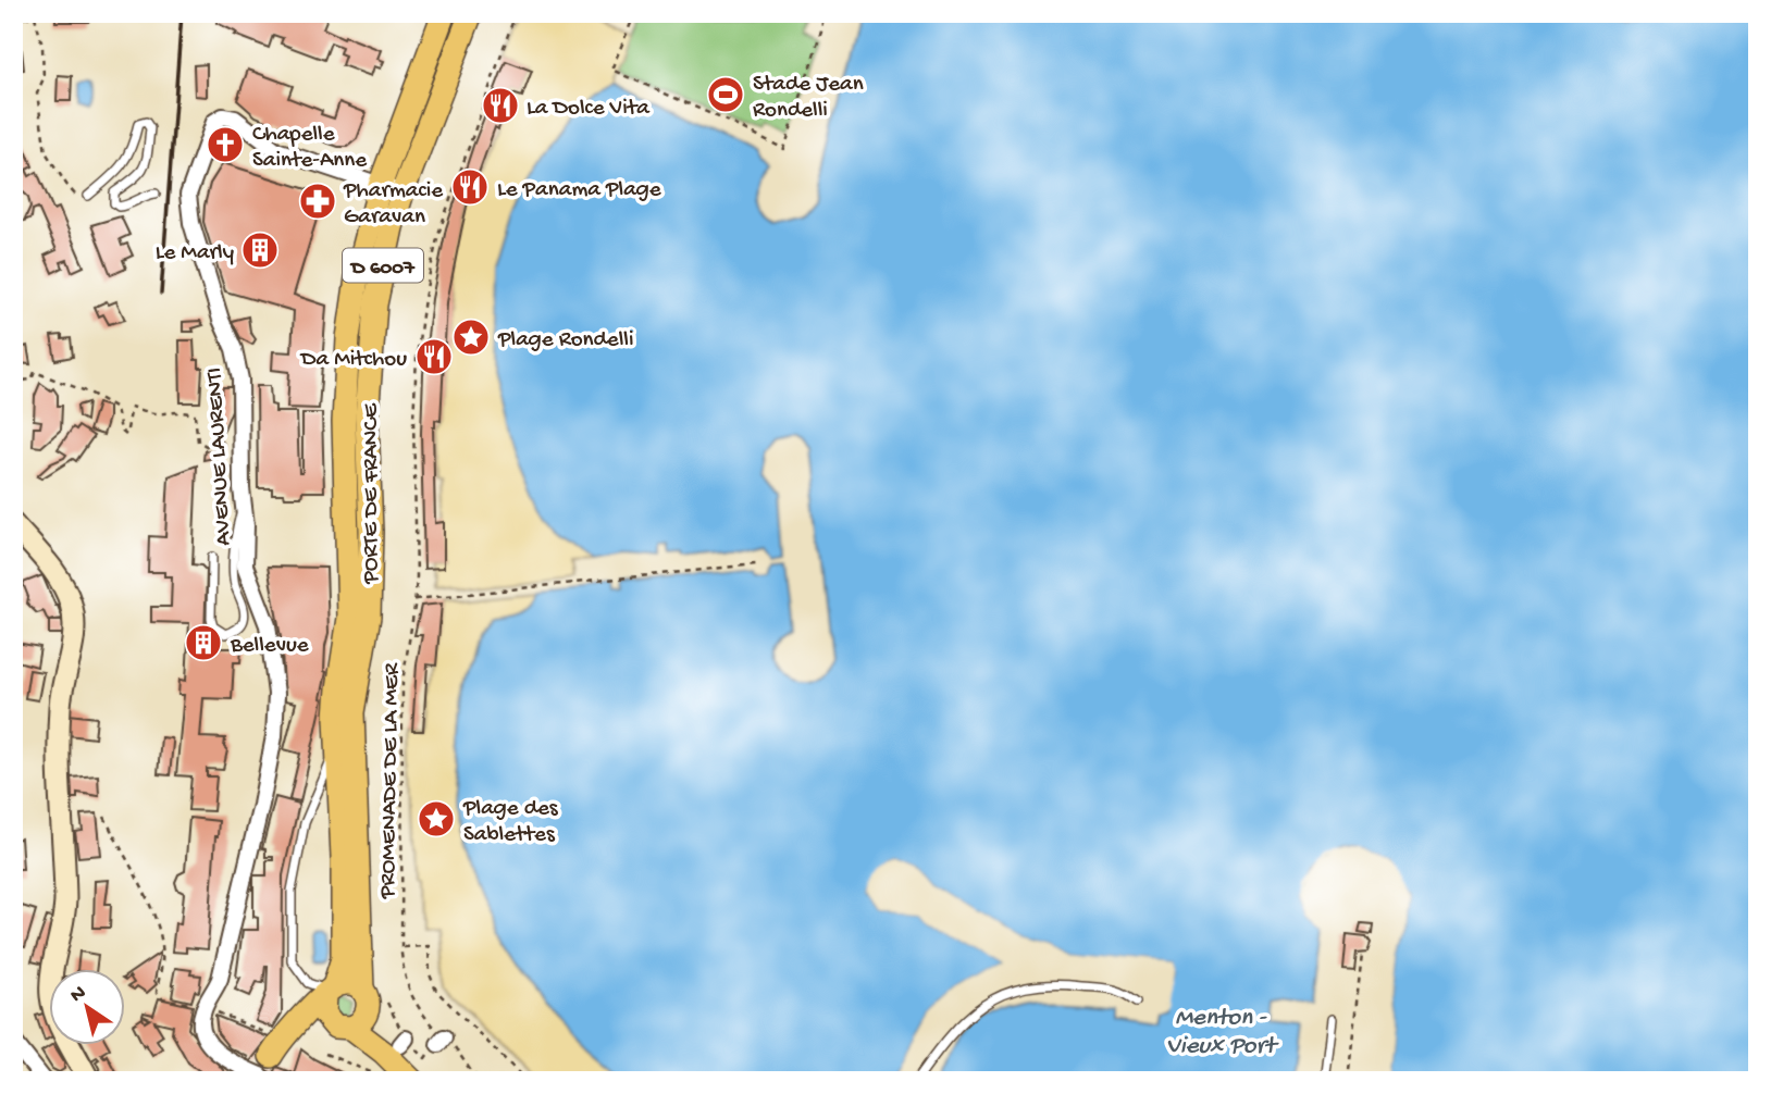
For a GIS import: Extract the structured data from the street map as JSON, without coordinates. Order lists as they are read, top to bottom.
{
  "streets": {
    "main road": ["D 6007", "PORTE DE FRANCE"],
    "street": ["AVENUE LAURENTI"],
    "path": ["PROMENADE DE LA MER"]
  },
  "crossings": [
    ["AVENUE LAURENTI", "PORTE DE FRANCE"]
  ],
  "water": ["Menton - Vieux Port"],
  "places": {
    "sports": ["Stade Jean Rondelli"],
    "restaurant": ["La Dolce Vita", "Le Panama Plage", "Da Mitchou"],
    "church": ["Chapelle Sainte-Anne"],
    "pharmacy": ["Pharmacie Garavan"],
    "building": ["Le Marly", "Bellevue"],
    "place": ["Plage Rondelli", "Plage des Sablettes"]
  },
  "north": "top left"
}
